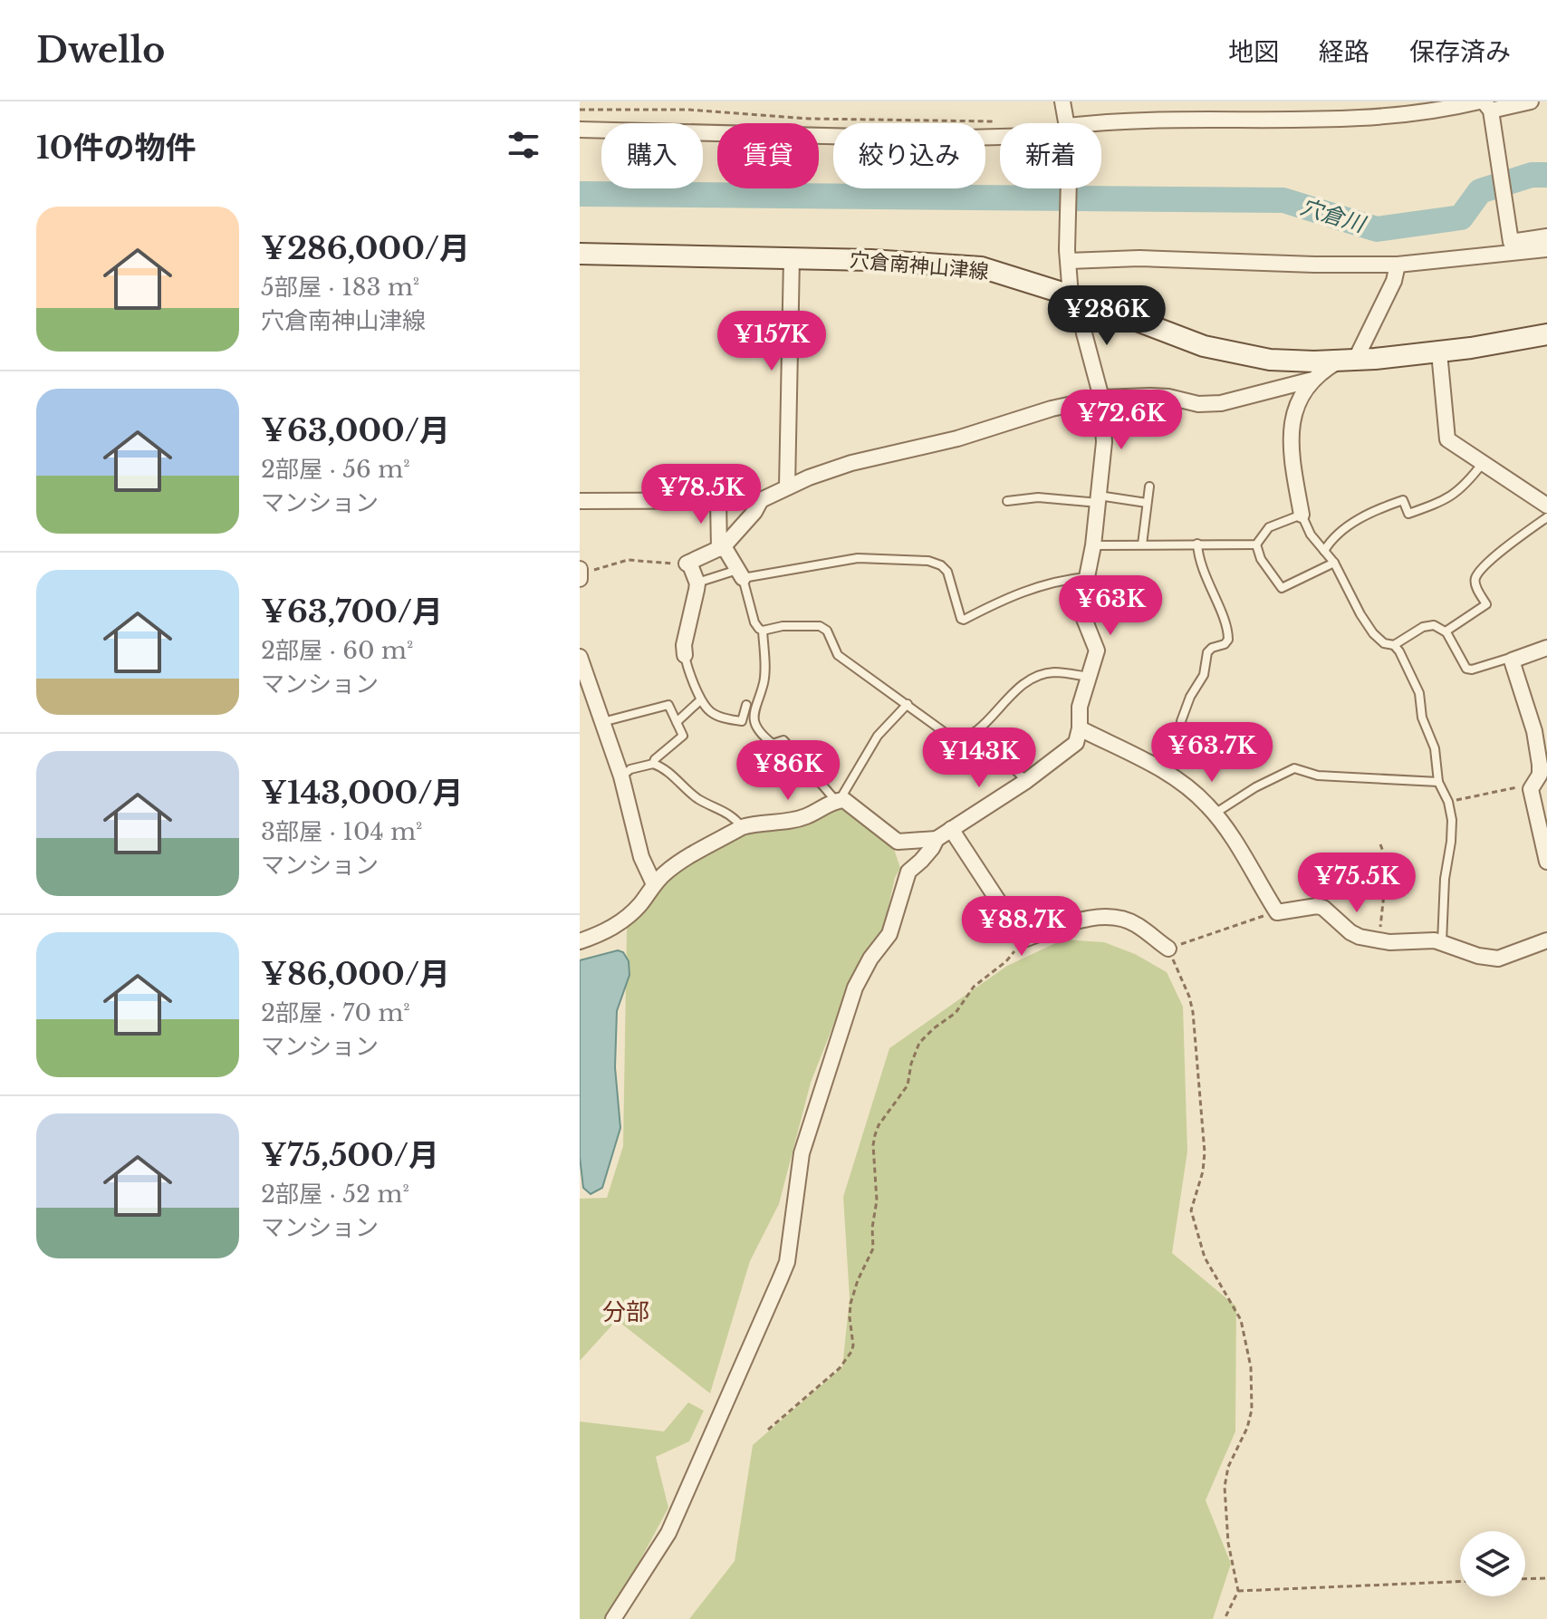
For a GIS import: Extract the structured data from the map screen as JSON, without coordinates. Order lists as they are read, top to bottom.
{
  "streets": {
    "main road": ["穴倉南神山津線"]
  },
  "districts": ["分部"],
  "water": ["穴倉川"],
  "page": {
    "header": "Dwello",
    "nav": ["地図", "経路", "保存済み"],
    "heading": "10件の物件",
    "chip": [
      "購入",
      "賃貸",
      "絞り込み",
      "新着"
    ],
    "list": [
      {
        "name": "¥286,000/月",
        "note": "5部屋 · 183 m² · 穴倉南神山津線"
      },
      {
        "name": "¥63,000/月",
        "note": "2部屋 · 56 m² · マンション"
      },
      {
        "name": "¥63,700/月",
        "note": "2部屋 · 60 m² · マンション"
      },
      {
        "name": "¥143,000/月",
        "note": "3部屋 · 104 m² · マンション"
      },
      {
        "name": "¥86,000/月",
        "note": "2部屋 · 70 m² · マンション"
      },
      {
        "name": "¥75,500/月",
        "note": "2部屋 · 52 m² · マンション"
      }
    ],
    "price": [
      "¥286K",
      "¥157K",
      "¥72.6K",
      "¥78.5K",
      "¥63K",
      "¥63.7K",
      "¥143K",
      "¥86K",
      "¥75.5K",
      "¥88.7K"
    ]
  }
}
